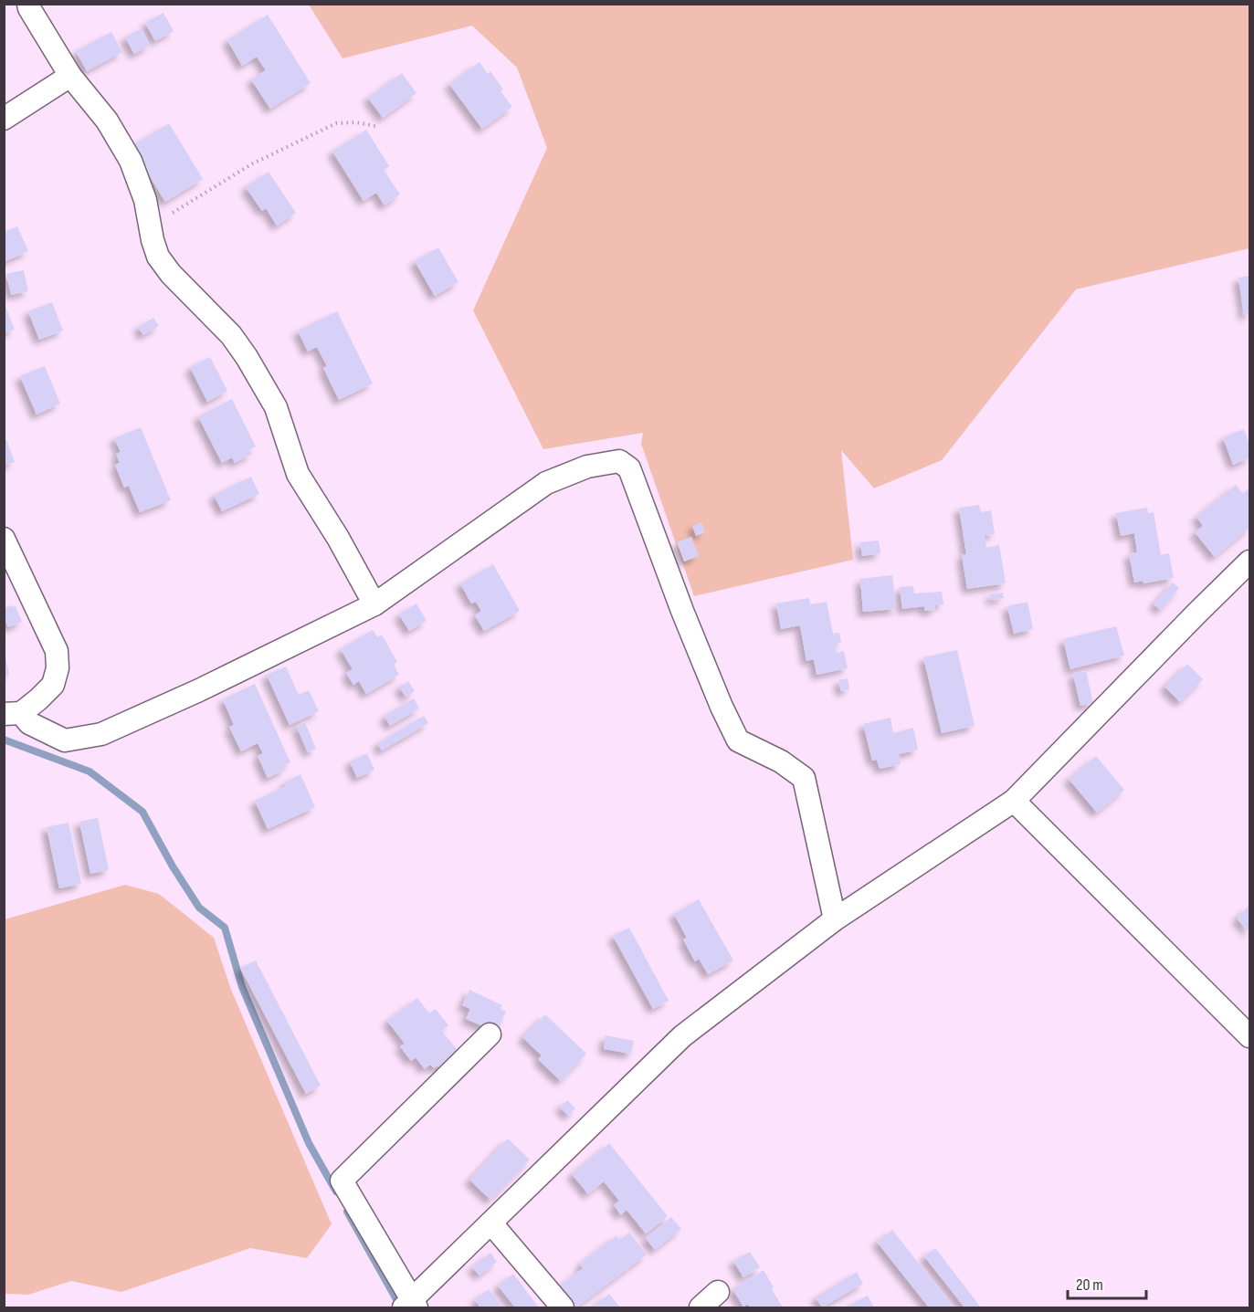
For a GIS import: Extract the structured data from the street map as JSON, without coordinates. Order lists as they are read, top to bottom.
{
  "scale_bar": "20 m"
}
